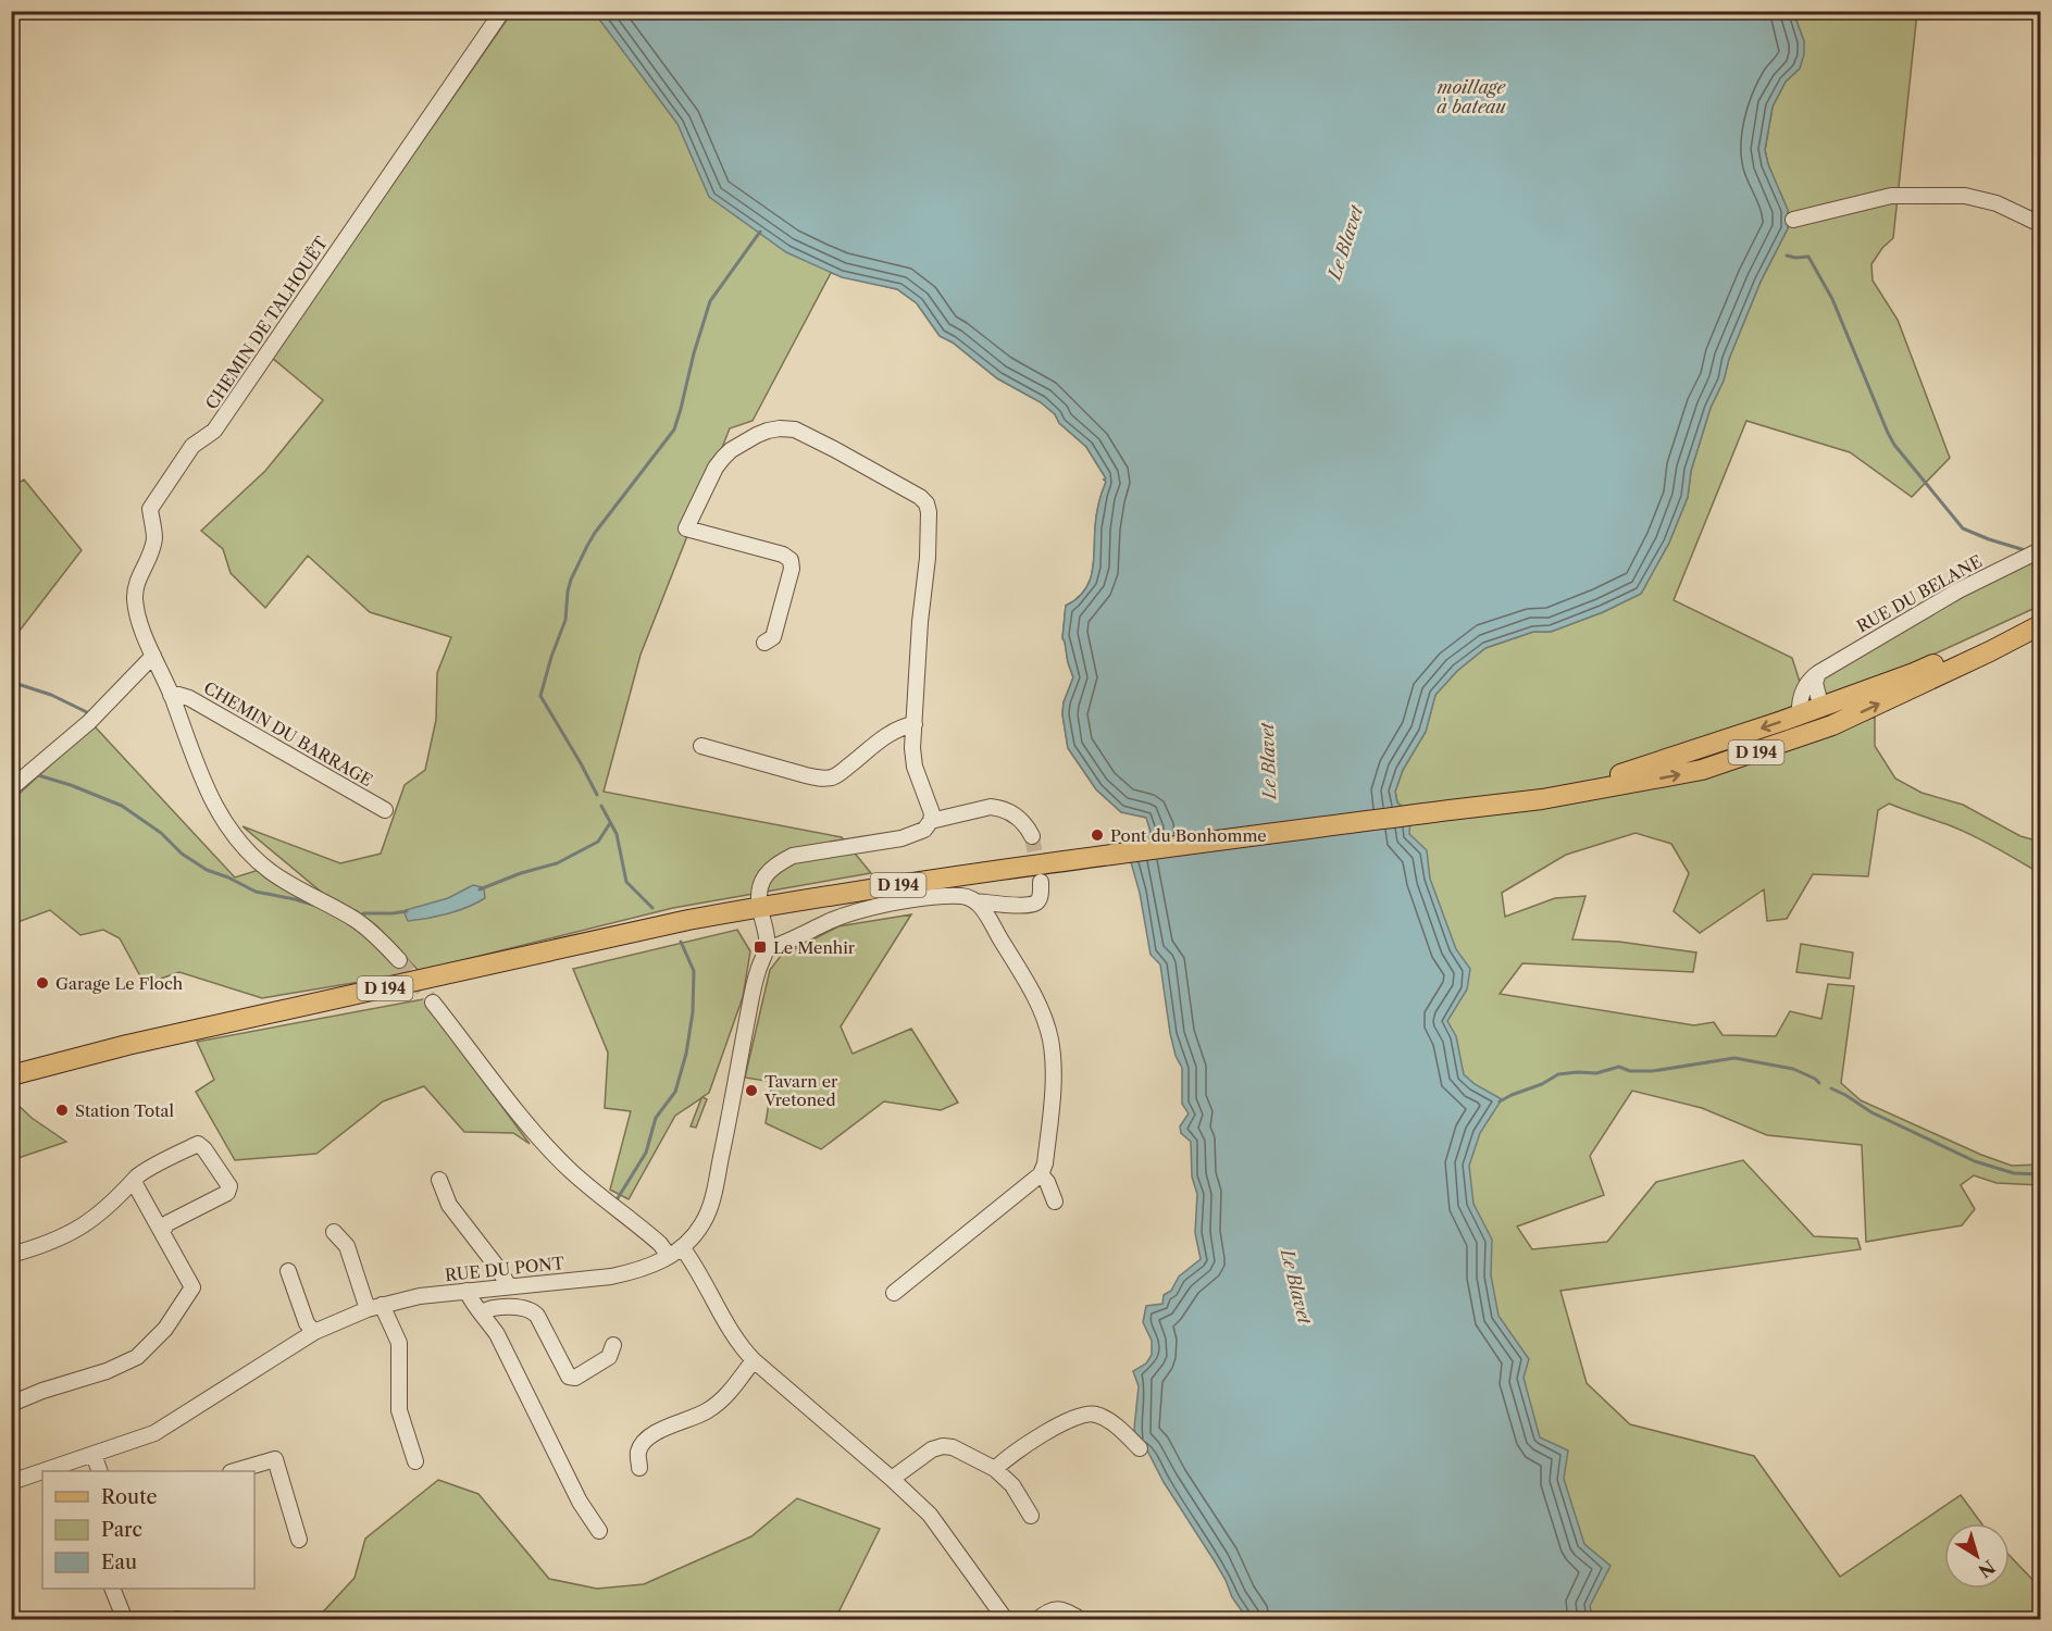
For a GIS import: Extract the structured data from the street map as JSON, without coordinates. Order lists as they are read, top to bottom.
{
  "streets": {
    "main road": ["D 194"],
    "street": [
      "CHEMIN DE TALHOUËT",
      "RUE DU BELANE",
      "CHEMIN DU BARRAGE",
      "RUE DU PONT"
    ]
  },
  "crossings": [
    ["CHEMIN DE TALHOUËT", "CHEMIN DU BARRAGE"],
    ["D 194", "RUE DU PONT"]
  ],
  "water": ["moillage à bateau", "Le Blavet"],
  "places": {
    "other": [
      "Pont du Bonhomme",
      "Garage Le Floch",
      "Tavarn er Vretoned",
      "Station Total"
    ],
    "transit": ["Le Menhir"]
  },
  "legend": ["Route", "Parc", "Eau"],
  "north": "bottom right"
}
